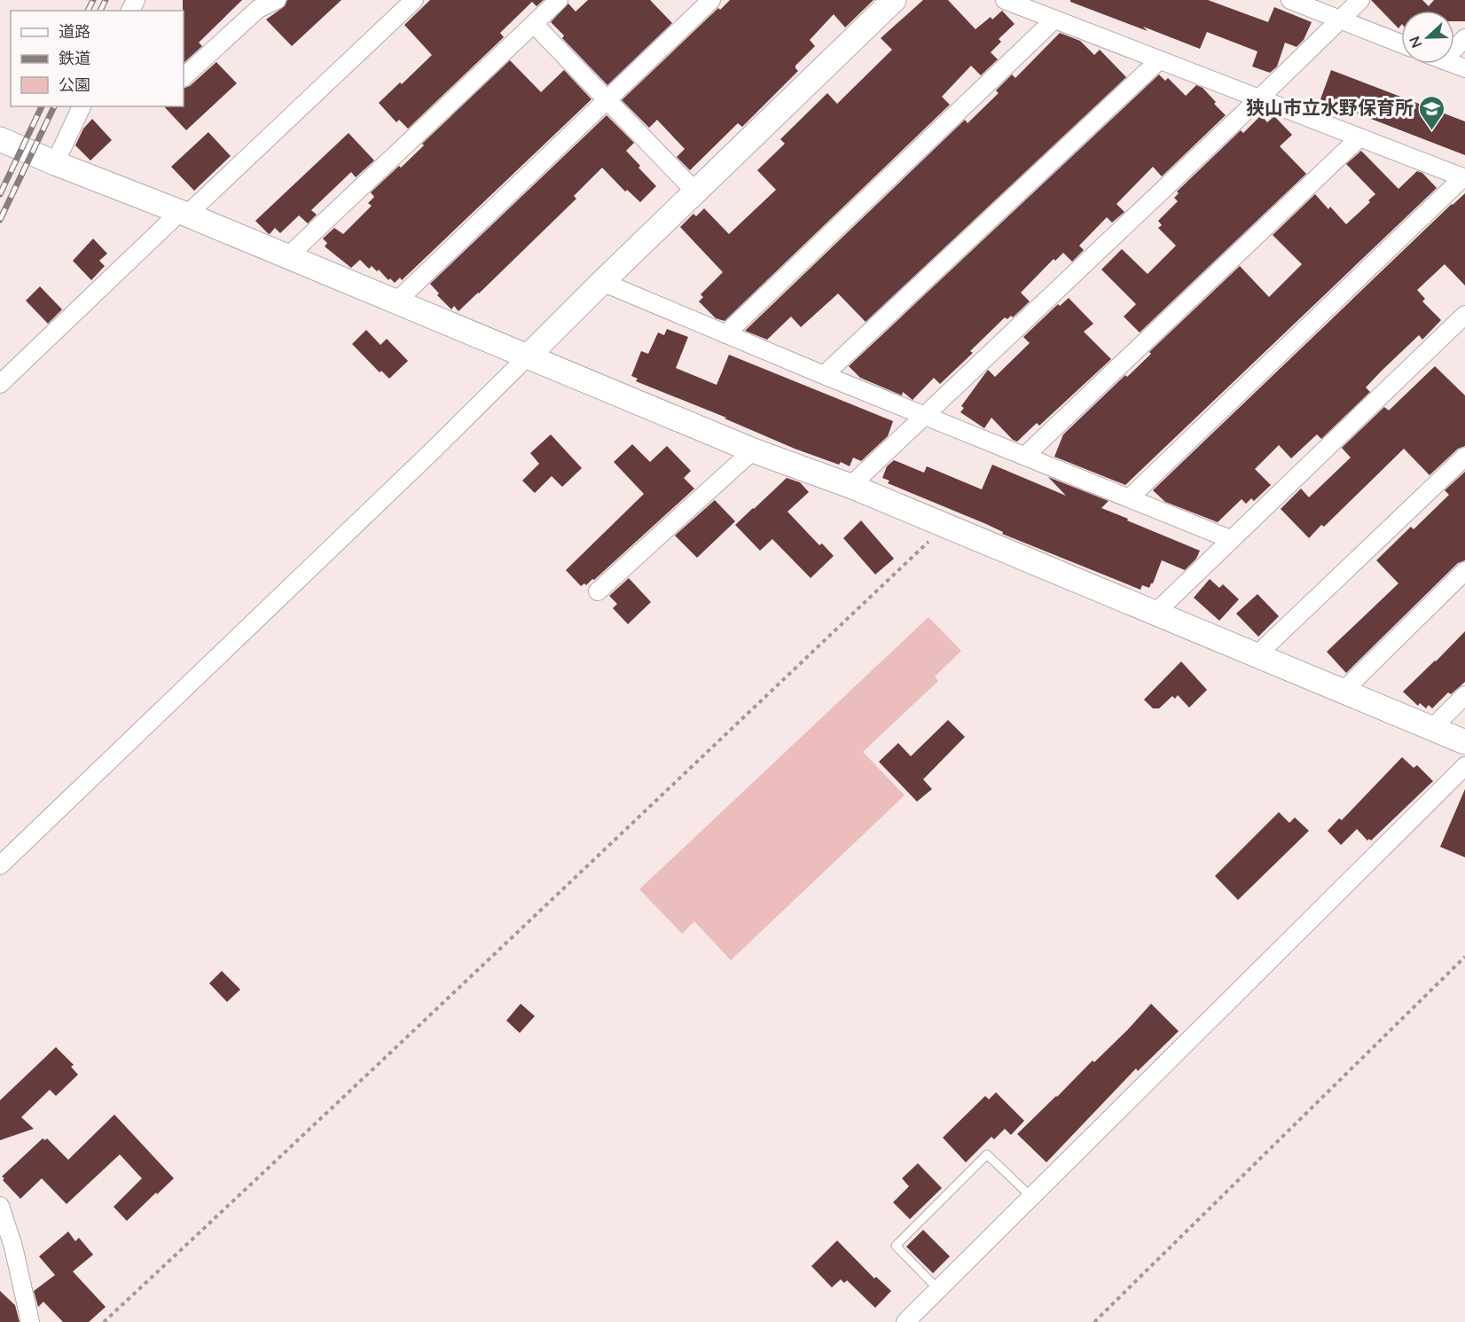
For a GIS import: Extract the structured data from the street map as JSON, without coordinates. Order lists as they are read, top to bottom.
{
  "places": {
    "school or university": ["狭山市立水野保育所"]
  },
  "legend": ["道路", "鉄道", "公園"],
  "north": "left"
}
